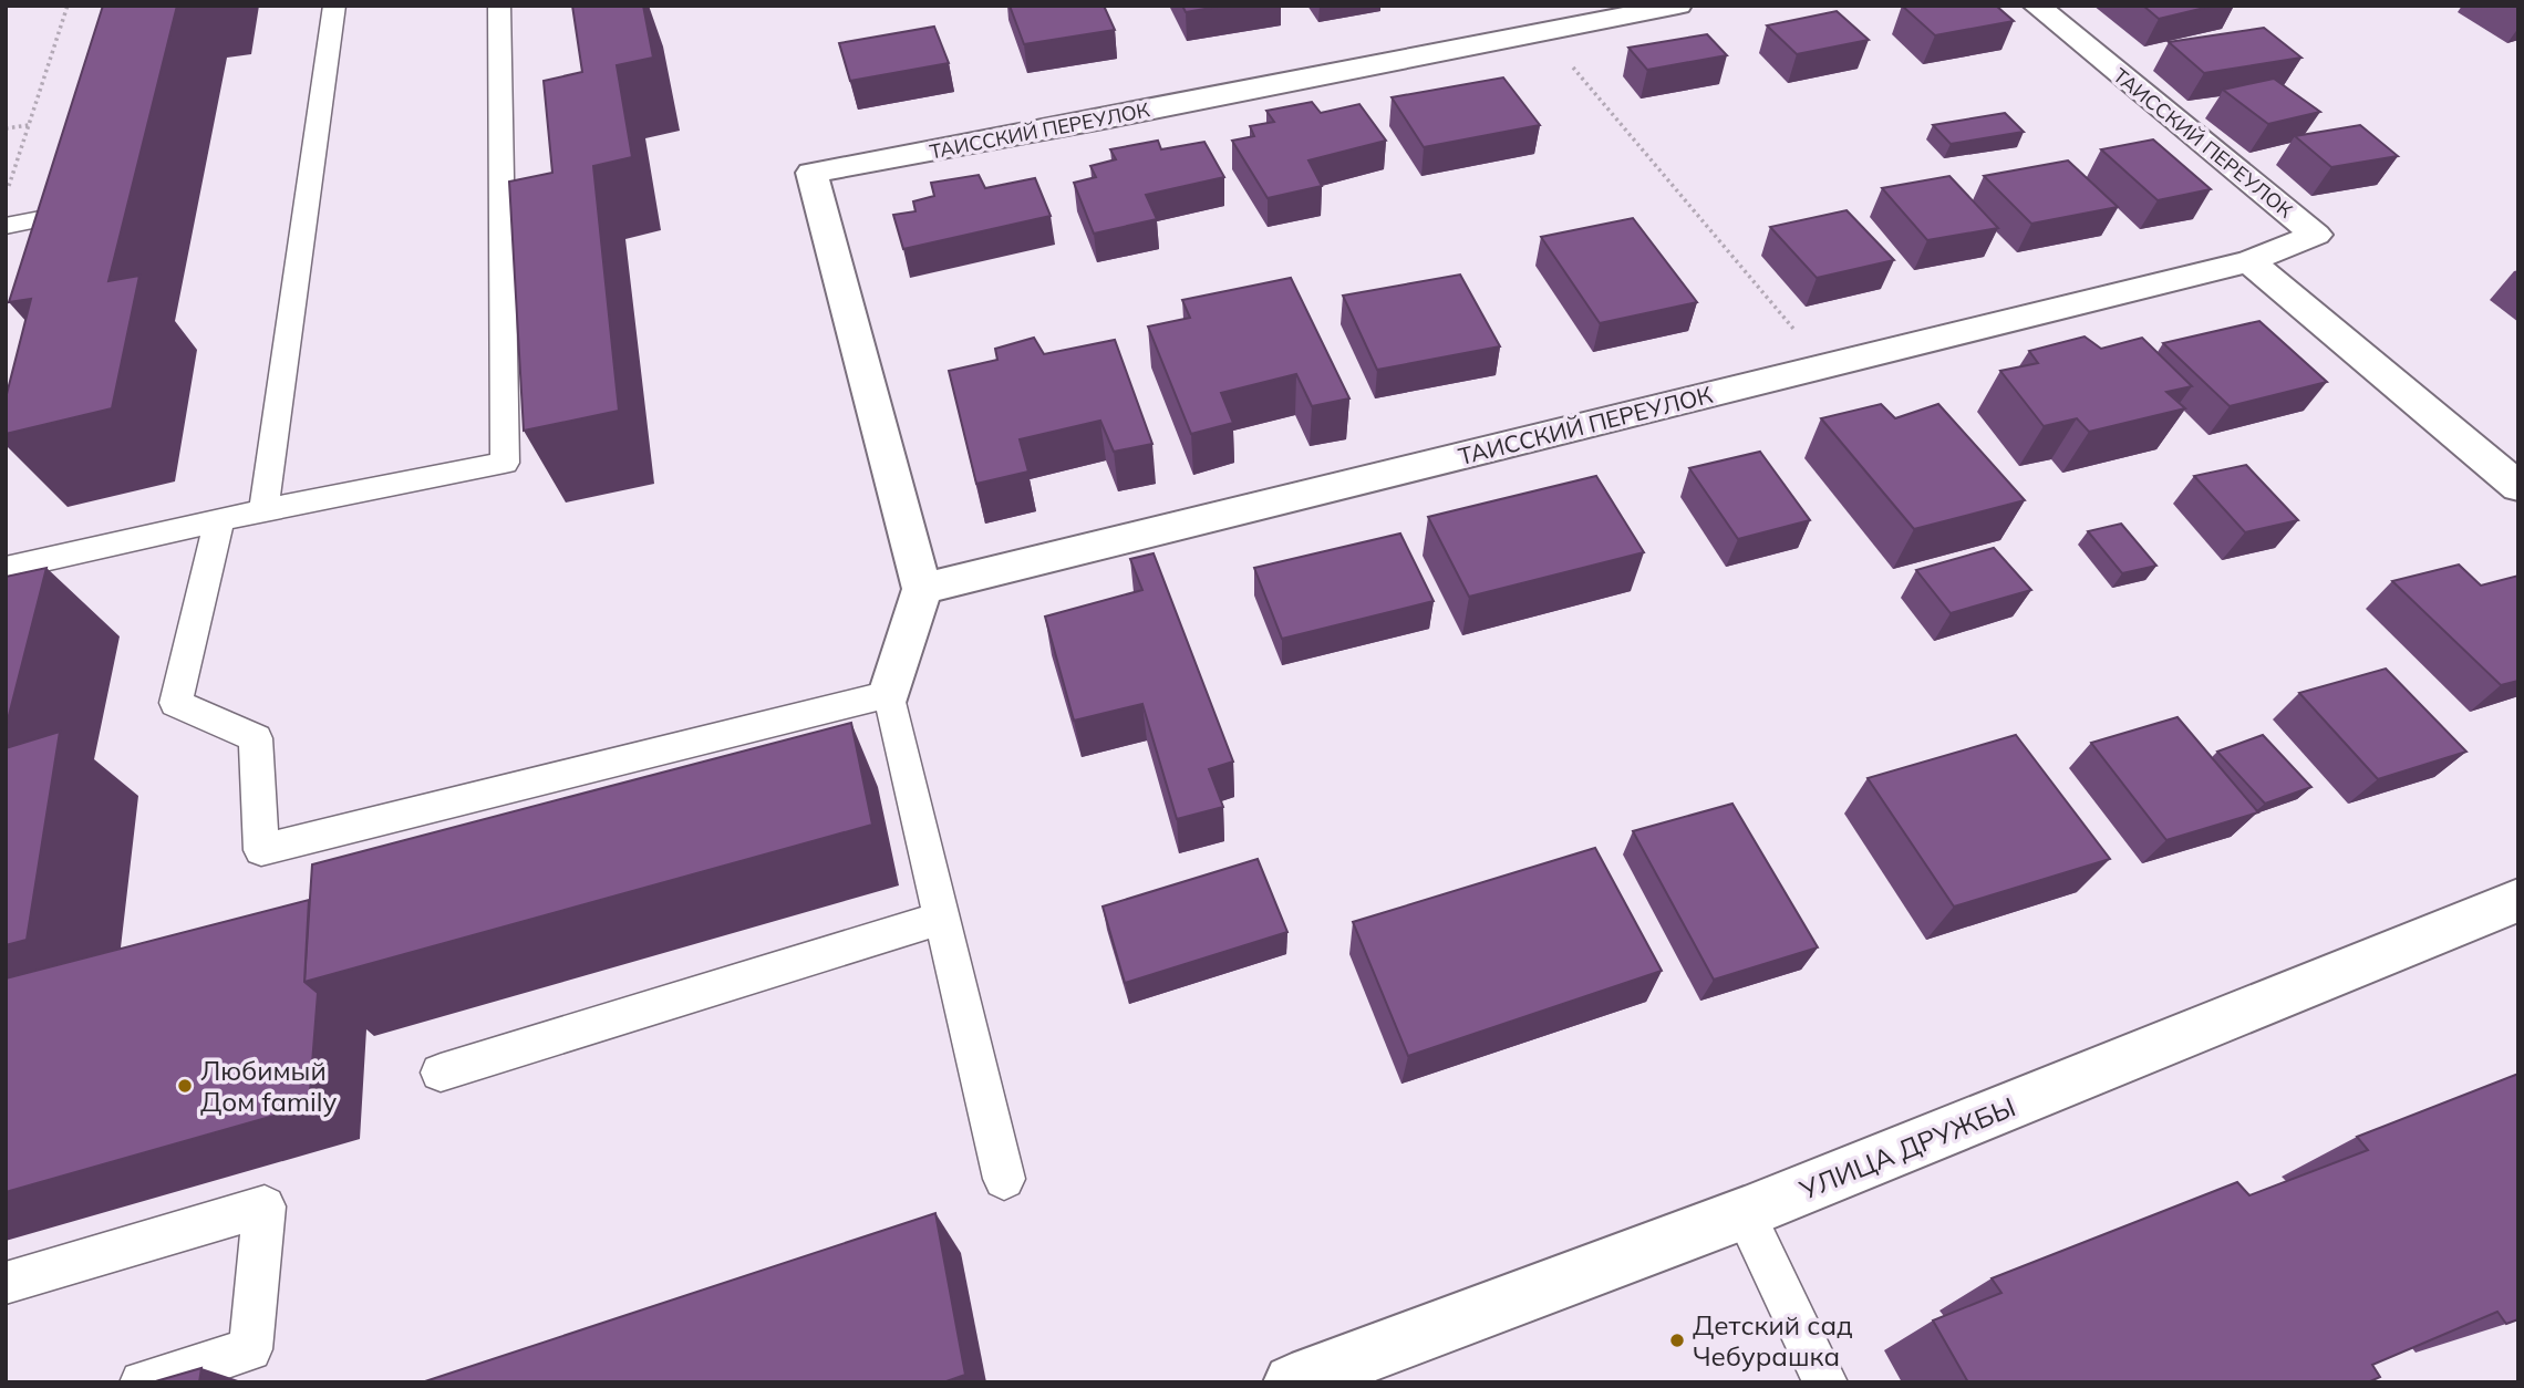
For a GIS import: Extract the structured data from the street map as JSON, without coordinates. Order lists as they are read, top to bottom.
{
  "streets": {
    "street": ["ТАИССКИЙ ПЕРЕУЛОК", "УЛИЦА ДРУЖБЫ"]
  },
  "places": ["Любимый Дом family", "Детский сад Чебурашка"]
}
